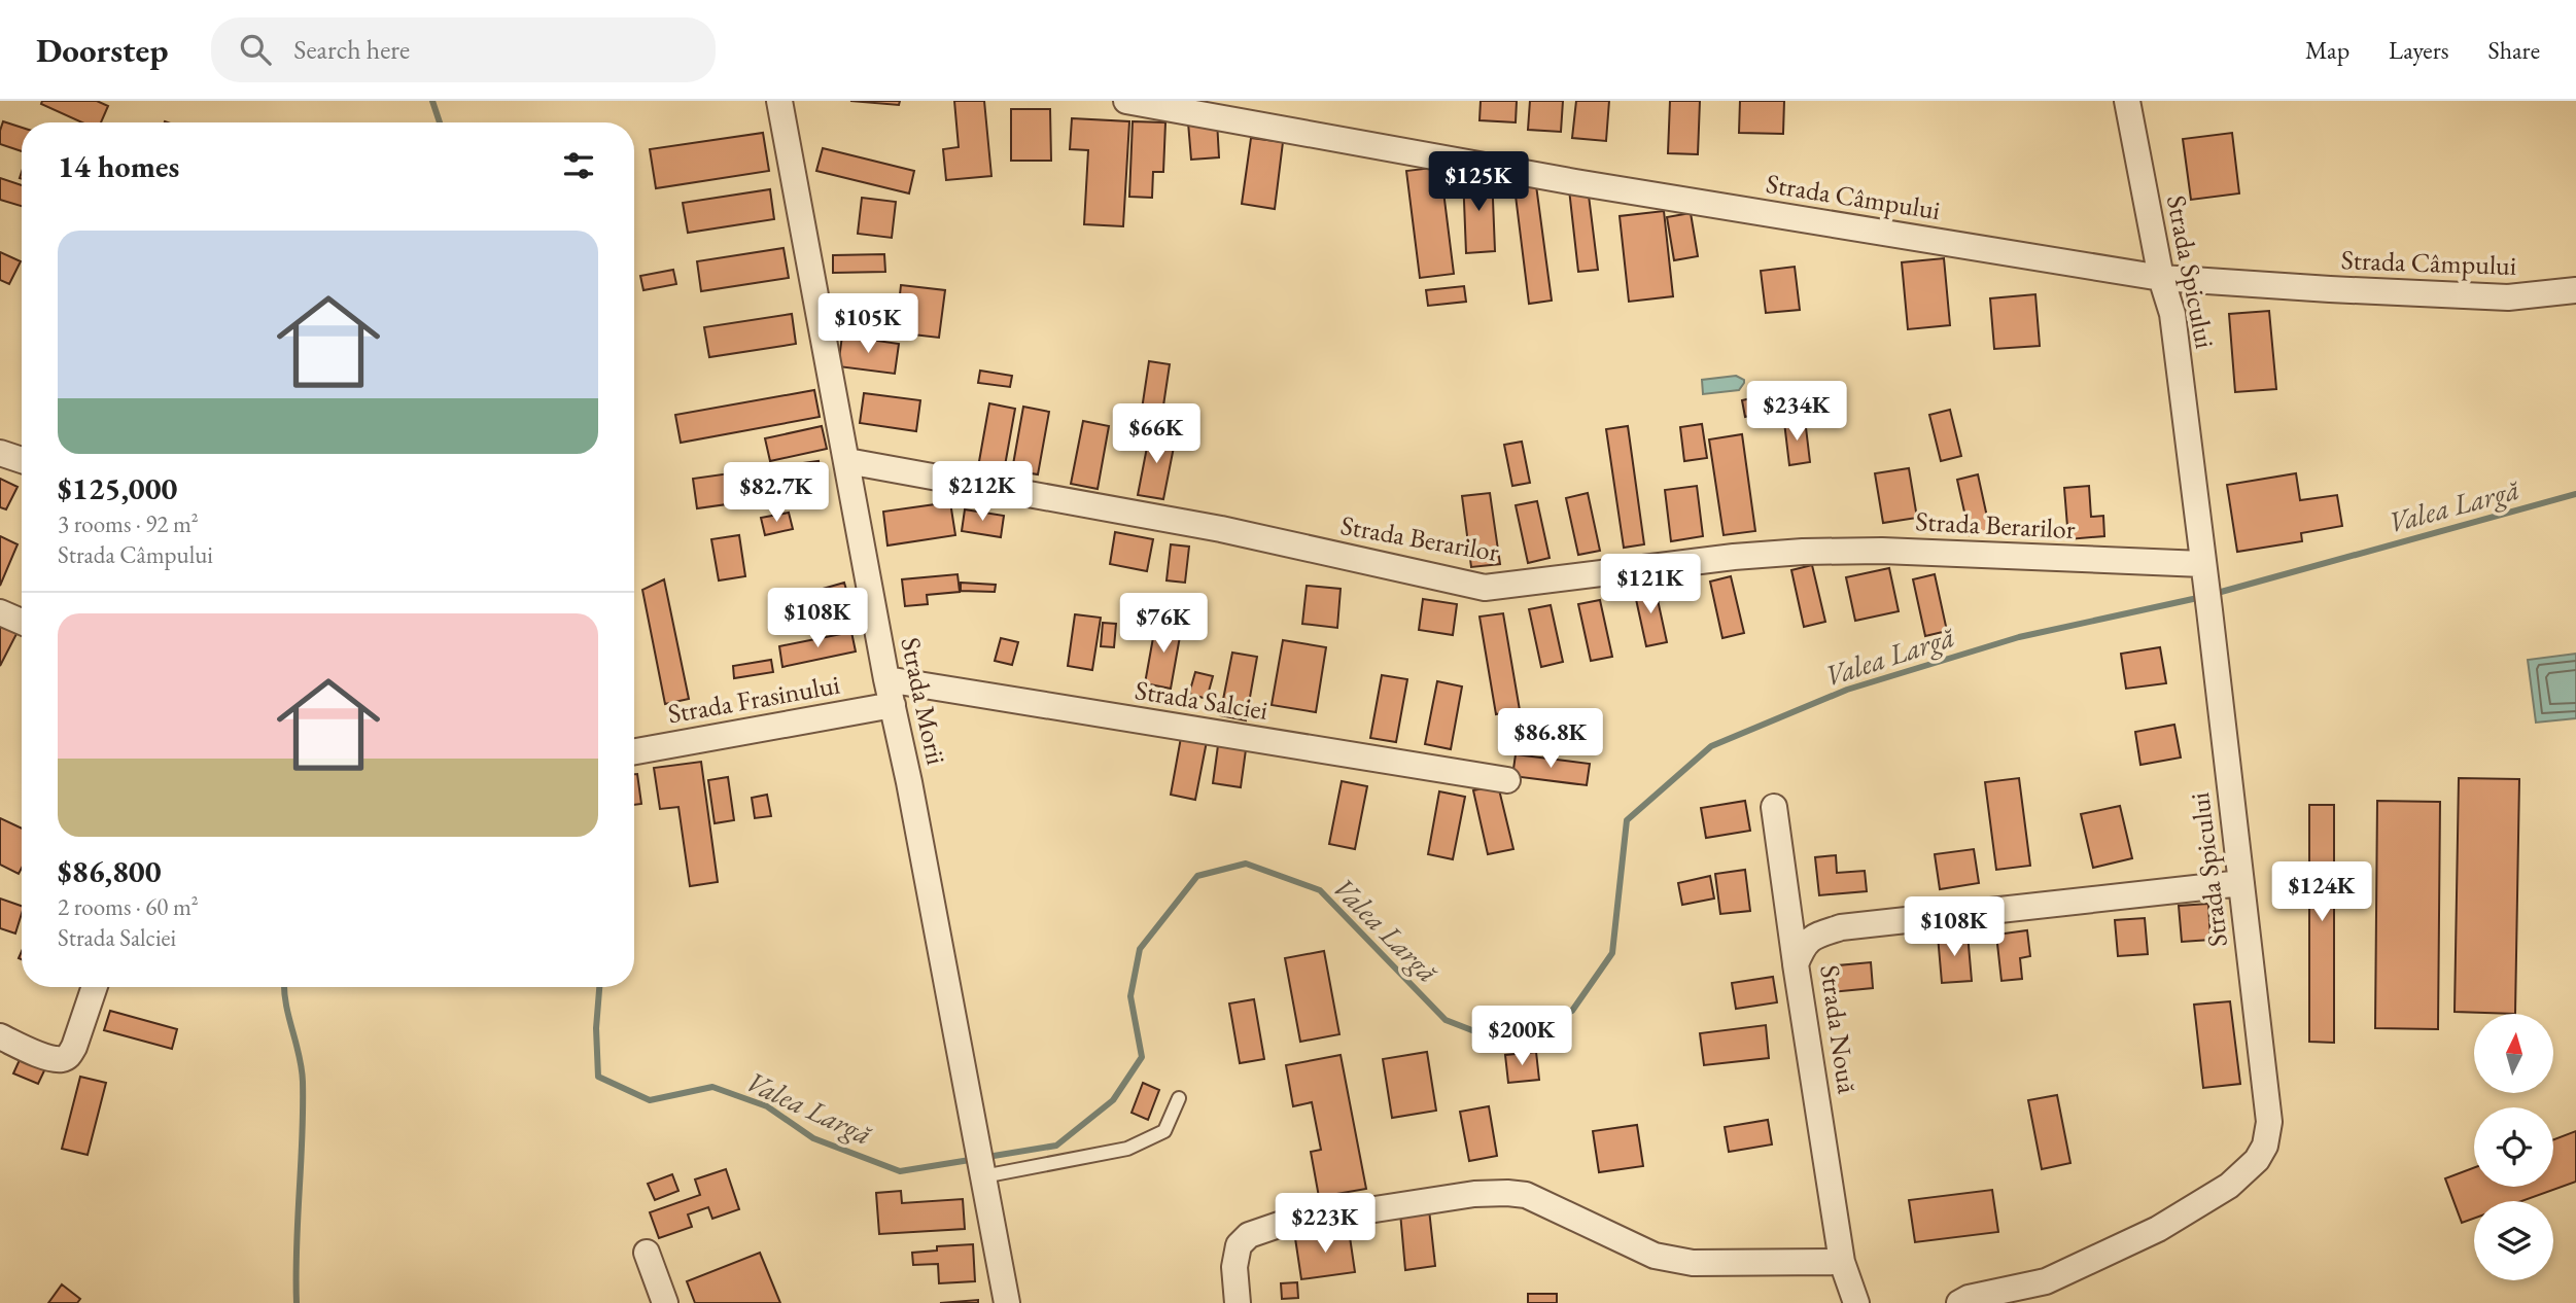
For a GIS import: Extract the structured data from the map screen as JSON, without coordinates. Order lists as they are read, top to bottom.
{
  "streets": {
    "street": [
      "Strada Câmpului",
      "Strada Spicului",
      "Strada Berarilor",
      "Strada Frasinului",
      "Strada Salciei",
      "Strada Morii",
      "Strada Nouă"
    ]
  },
  "crossings": [
    ["Strada Câmpului", "Strada Spicului"],
    ["Strada Spicului", "Strada Berarilor"],
    ["Strada Spicului", "Strada Nouă"],
    ["Strada Berarilor", "Strada Morii"],
    ["Strada Frasinului", "Strada Morii"],
    ["Strada Salciei", "Strada Morii"]
  ],
  "water": ["Valea Largă"],
  "north": "top",
  "page": {
    "header": "Doorstep",
    "search": "Search here",
    "nav": ["Map", "Layers", "Share"],
    "heading": "14 homes",
    "price": [
      "$125K",
      "$105K",
      "$234K",
      "$66K",
      "$212K",
      "$82.7K",
      "$121K",
      "$108K",
      "$76K",
      "$86.8K",
      "$124K",
      "$108K",
      "$200K",
      "$223K"
    ],
    "list": [
      {
        "name": "$125,000",
        "note": "3 rooms · 92 m² · Strada Câmpului"
      },
      {
        "name": "$86,800",
        "note": "2 rooms · 60 m² · Strada Salciei"
      }
    ]
  }
}
